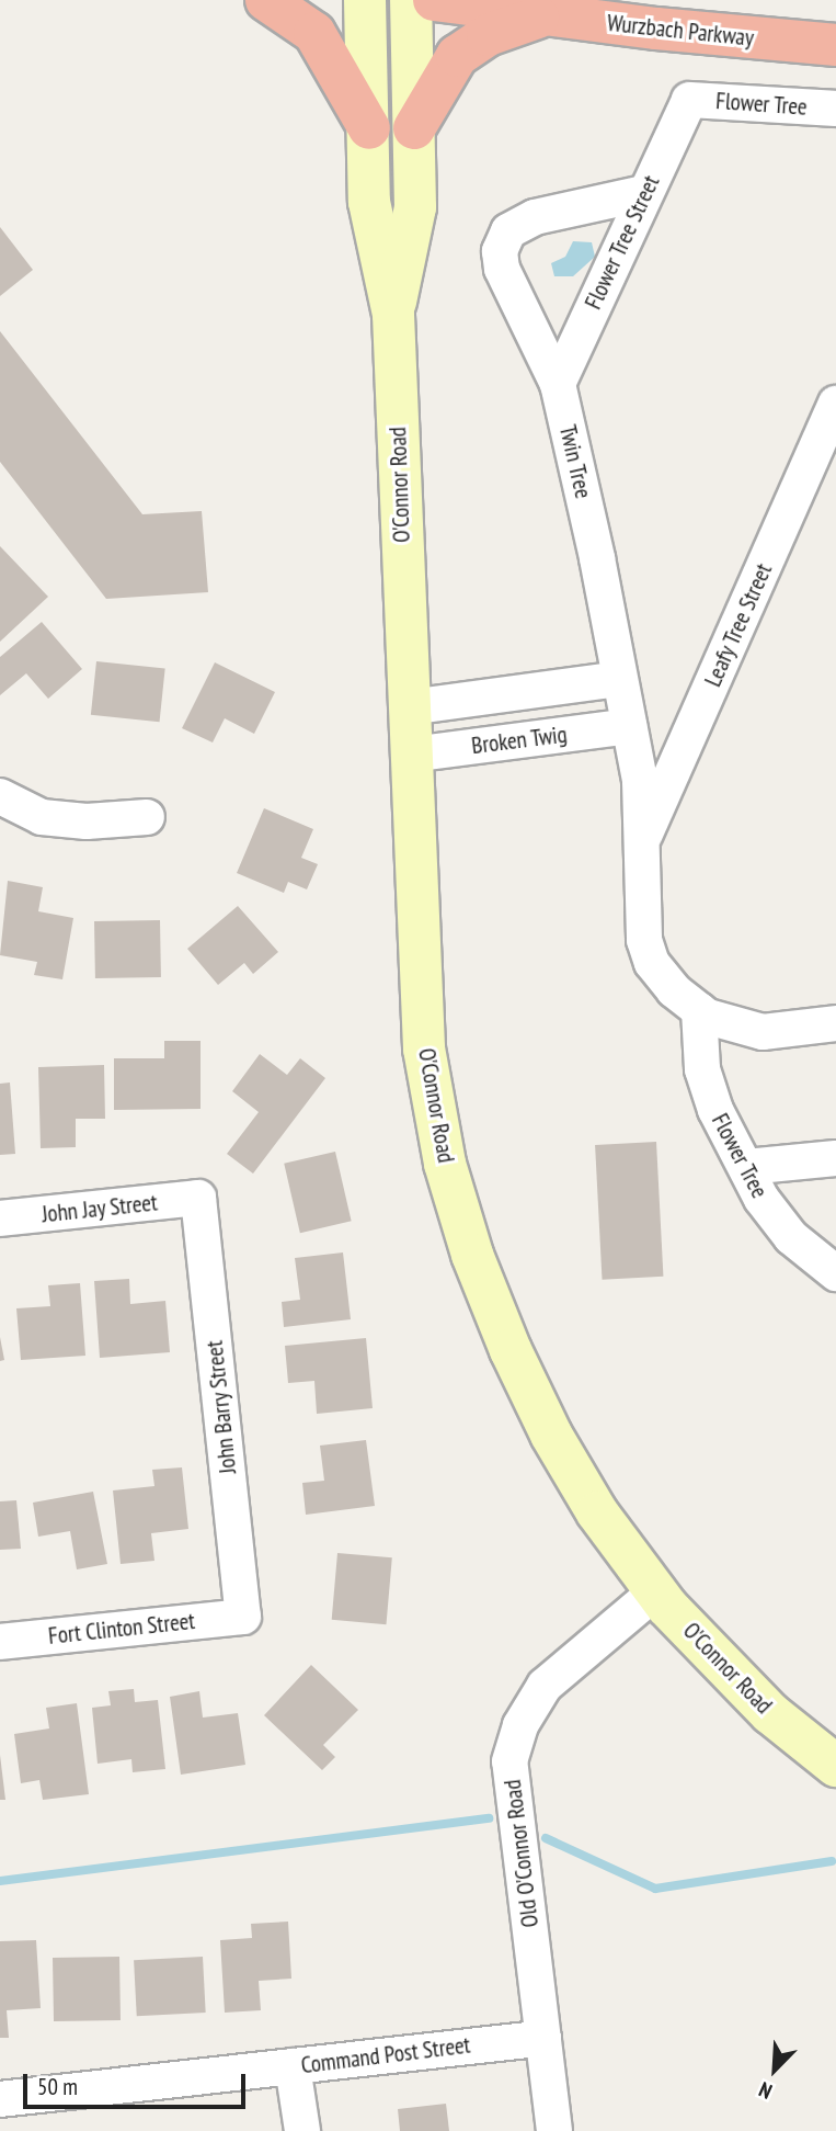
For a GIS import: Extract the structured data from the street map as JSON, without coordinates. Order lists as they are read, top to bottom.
{
  "streets": {
    "highway": ["Wurzbach Parkway"],
    "main road": ["O'Connor Road"],
    "street": [
      "Flower Tree",
      "Flower Tree Street",
      "Twin Tree",
      "Leafy Tree Street",
      "Broken Twig",
      "John Jay Street",
      "John Barry Street",
      "Fort Clinton Street",
      "Old O'Connor Road",
      "Command Post Street"
    ]
  },
  "crossings": [
    ["Flower Tree", "Flower Tree Street"],
    ["Flower Tree", "Twin Tree"],
    ["Flower Tree Street", "Twin Tree"],
    ["Twin Tree", "Leafy Tree Street"],
    ["Twin Tree", "Broken Twig"],
    ["O'Connor Road", "Broken Twig"],
    ["O'Connor Road", "Old O'Connor Road"],
    ["John Jay Street", "John Barry Street"],
    ["John Barry Street", "Fort Clinton Street"],
    ["Old O'Connor Road", "Command Post Street"]
  ],
  "scale_bar": "50 m",
  "north": "bottom left"
}
